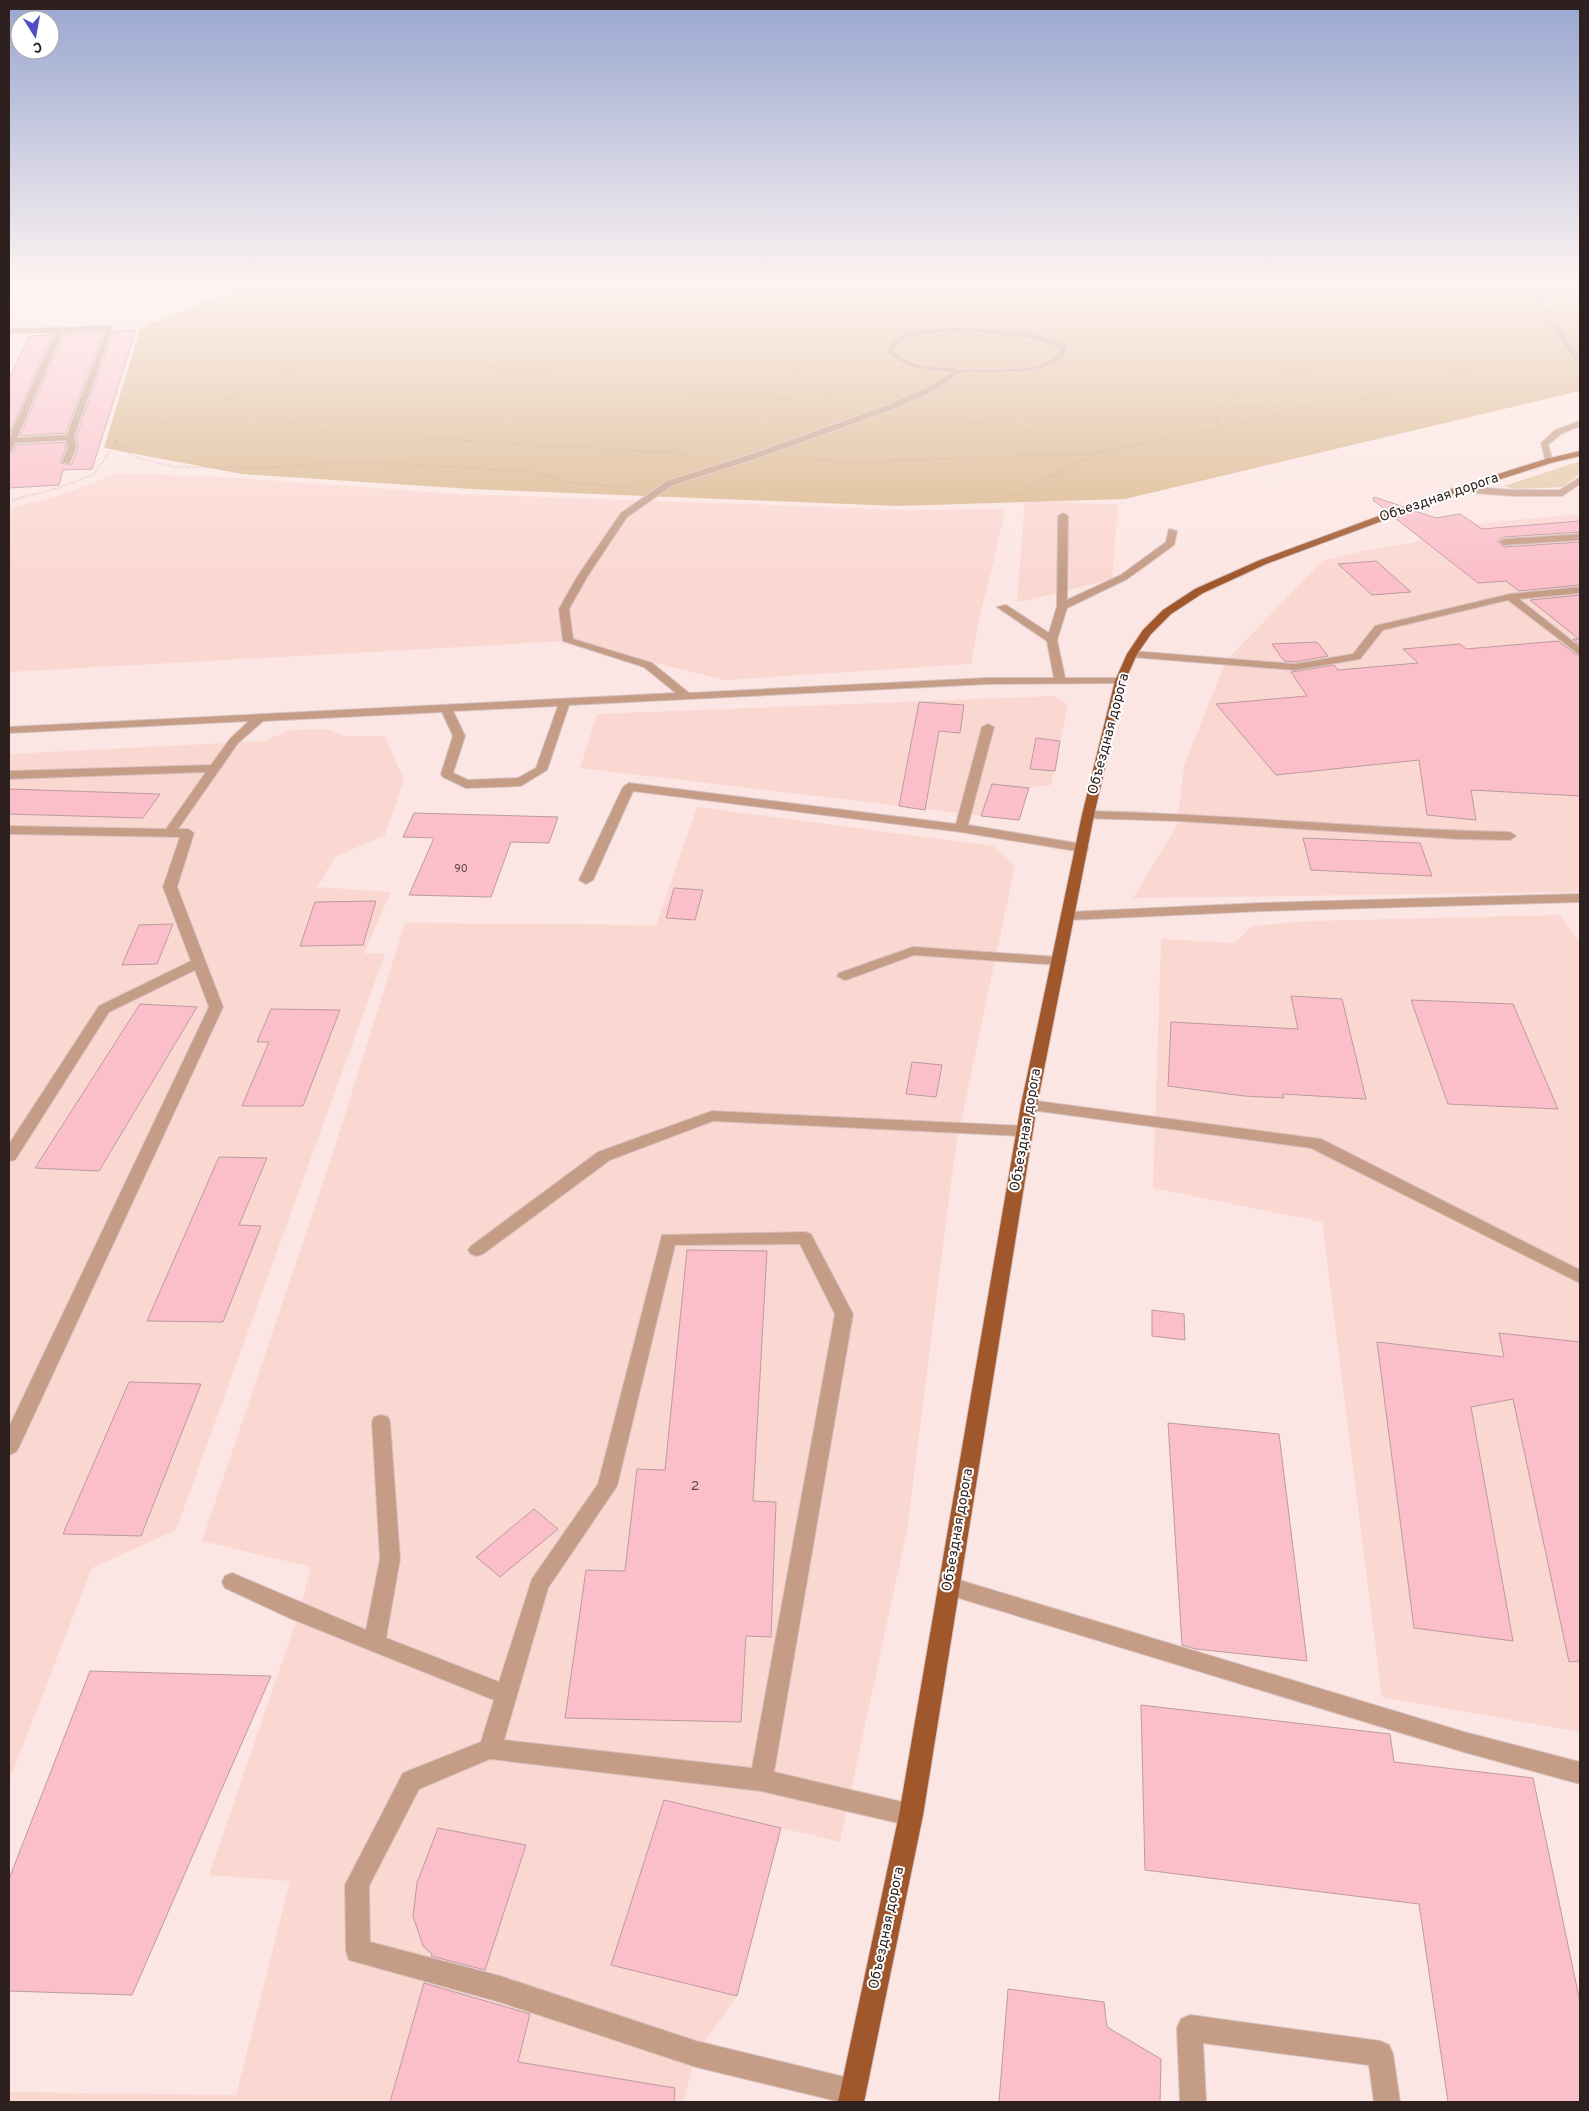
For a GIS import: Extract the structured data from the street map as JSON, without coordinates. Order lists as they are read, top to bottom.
{
  "streets": {
    "main road": ["Объездная дорога"]
  },
  "house_numbers": ["90", "2"],
  "north": "bottom"
}
